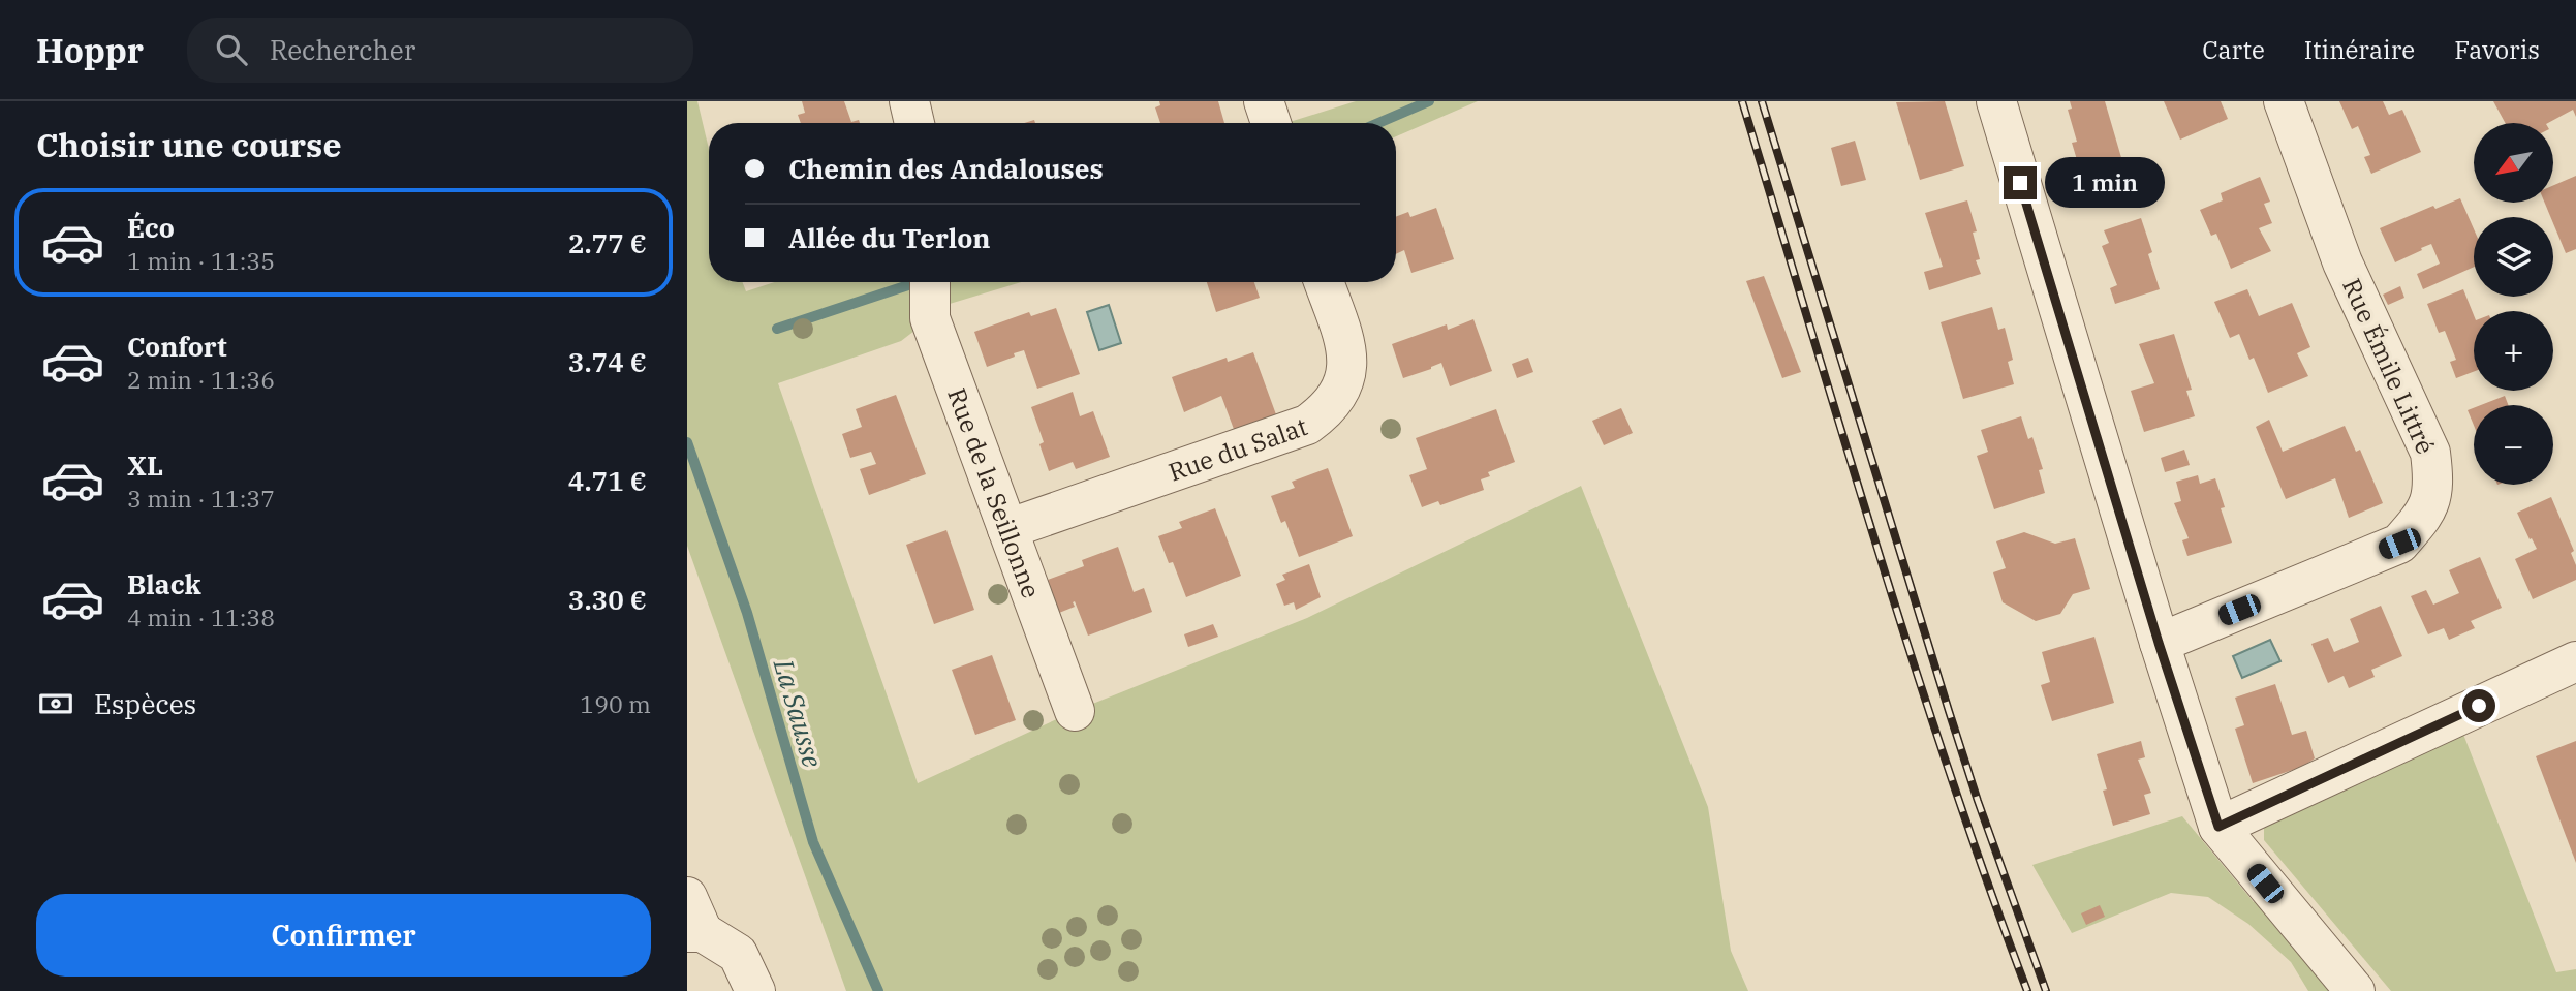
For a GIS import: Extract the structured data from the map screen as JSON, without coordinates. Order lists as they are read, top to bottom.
{
  "streets": {
    "street": ["Rue Émile Littré", "Rue du Salat", "Rue de la Seillonne"]
  },
  "crossings": [
    ["Rue du Salat", "Rue de la Seillonne"]
  ],
  "water": ["La Sausse"],
  "north": "bottom left",
  "page": {
    "header": "Hoppr",
    "search": "Rechercher",
    "nav": ["Carte", "Itinéraire", "Favoris"],
    "heading": "Choisir une course",
    "map_buttons": ["+", "−"],
    "banner": ["Chemin des Andalouses", "Allée du Terlon"],
    "bubble": "1 min",
    "list": [
      {
        "name": "Éco",
        "note": "1 min · 11:35",
        "value": "2.77 €"
      },
      {
        "name": "Confort",
        "note": "2 min · 11:36",
        "value": "3.74 €"
      },
      {
        "name": "XL",
        "note": "3 min · 11:37",
        "value": "4.71 €"
      },
      {
        "name": "Black",
        "note": "4 min · 11:38",
        "value": "3.30 €"
      }
    ],
    "pay": ["Espèces", "190 m"],
    "buttons": "Confirmer"
  }
}
